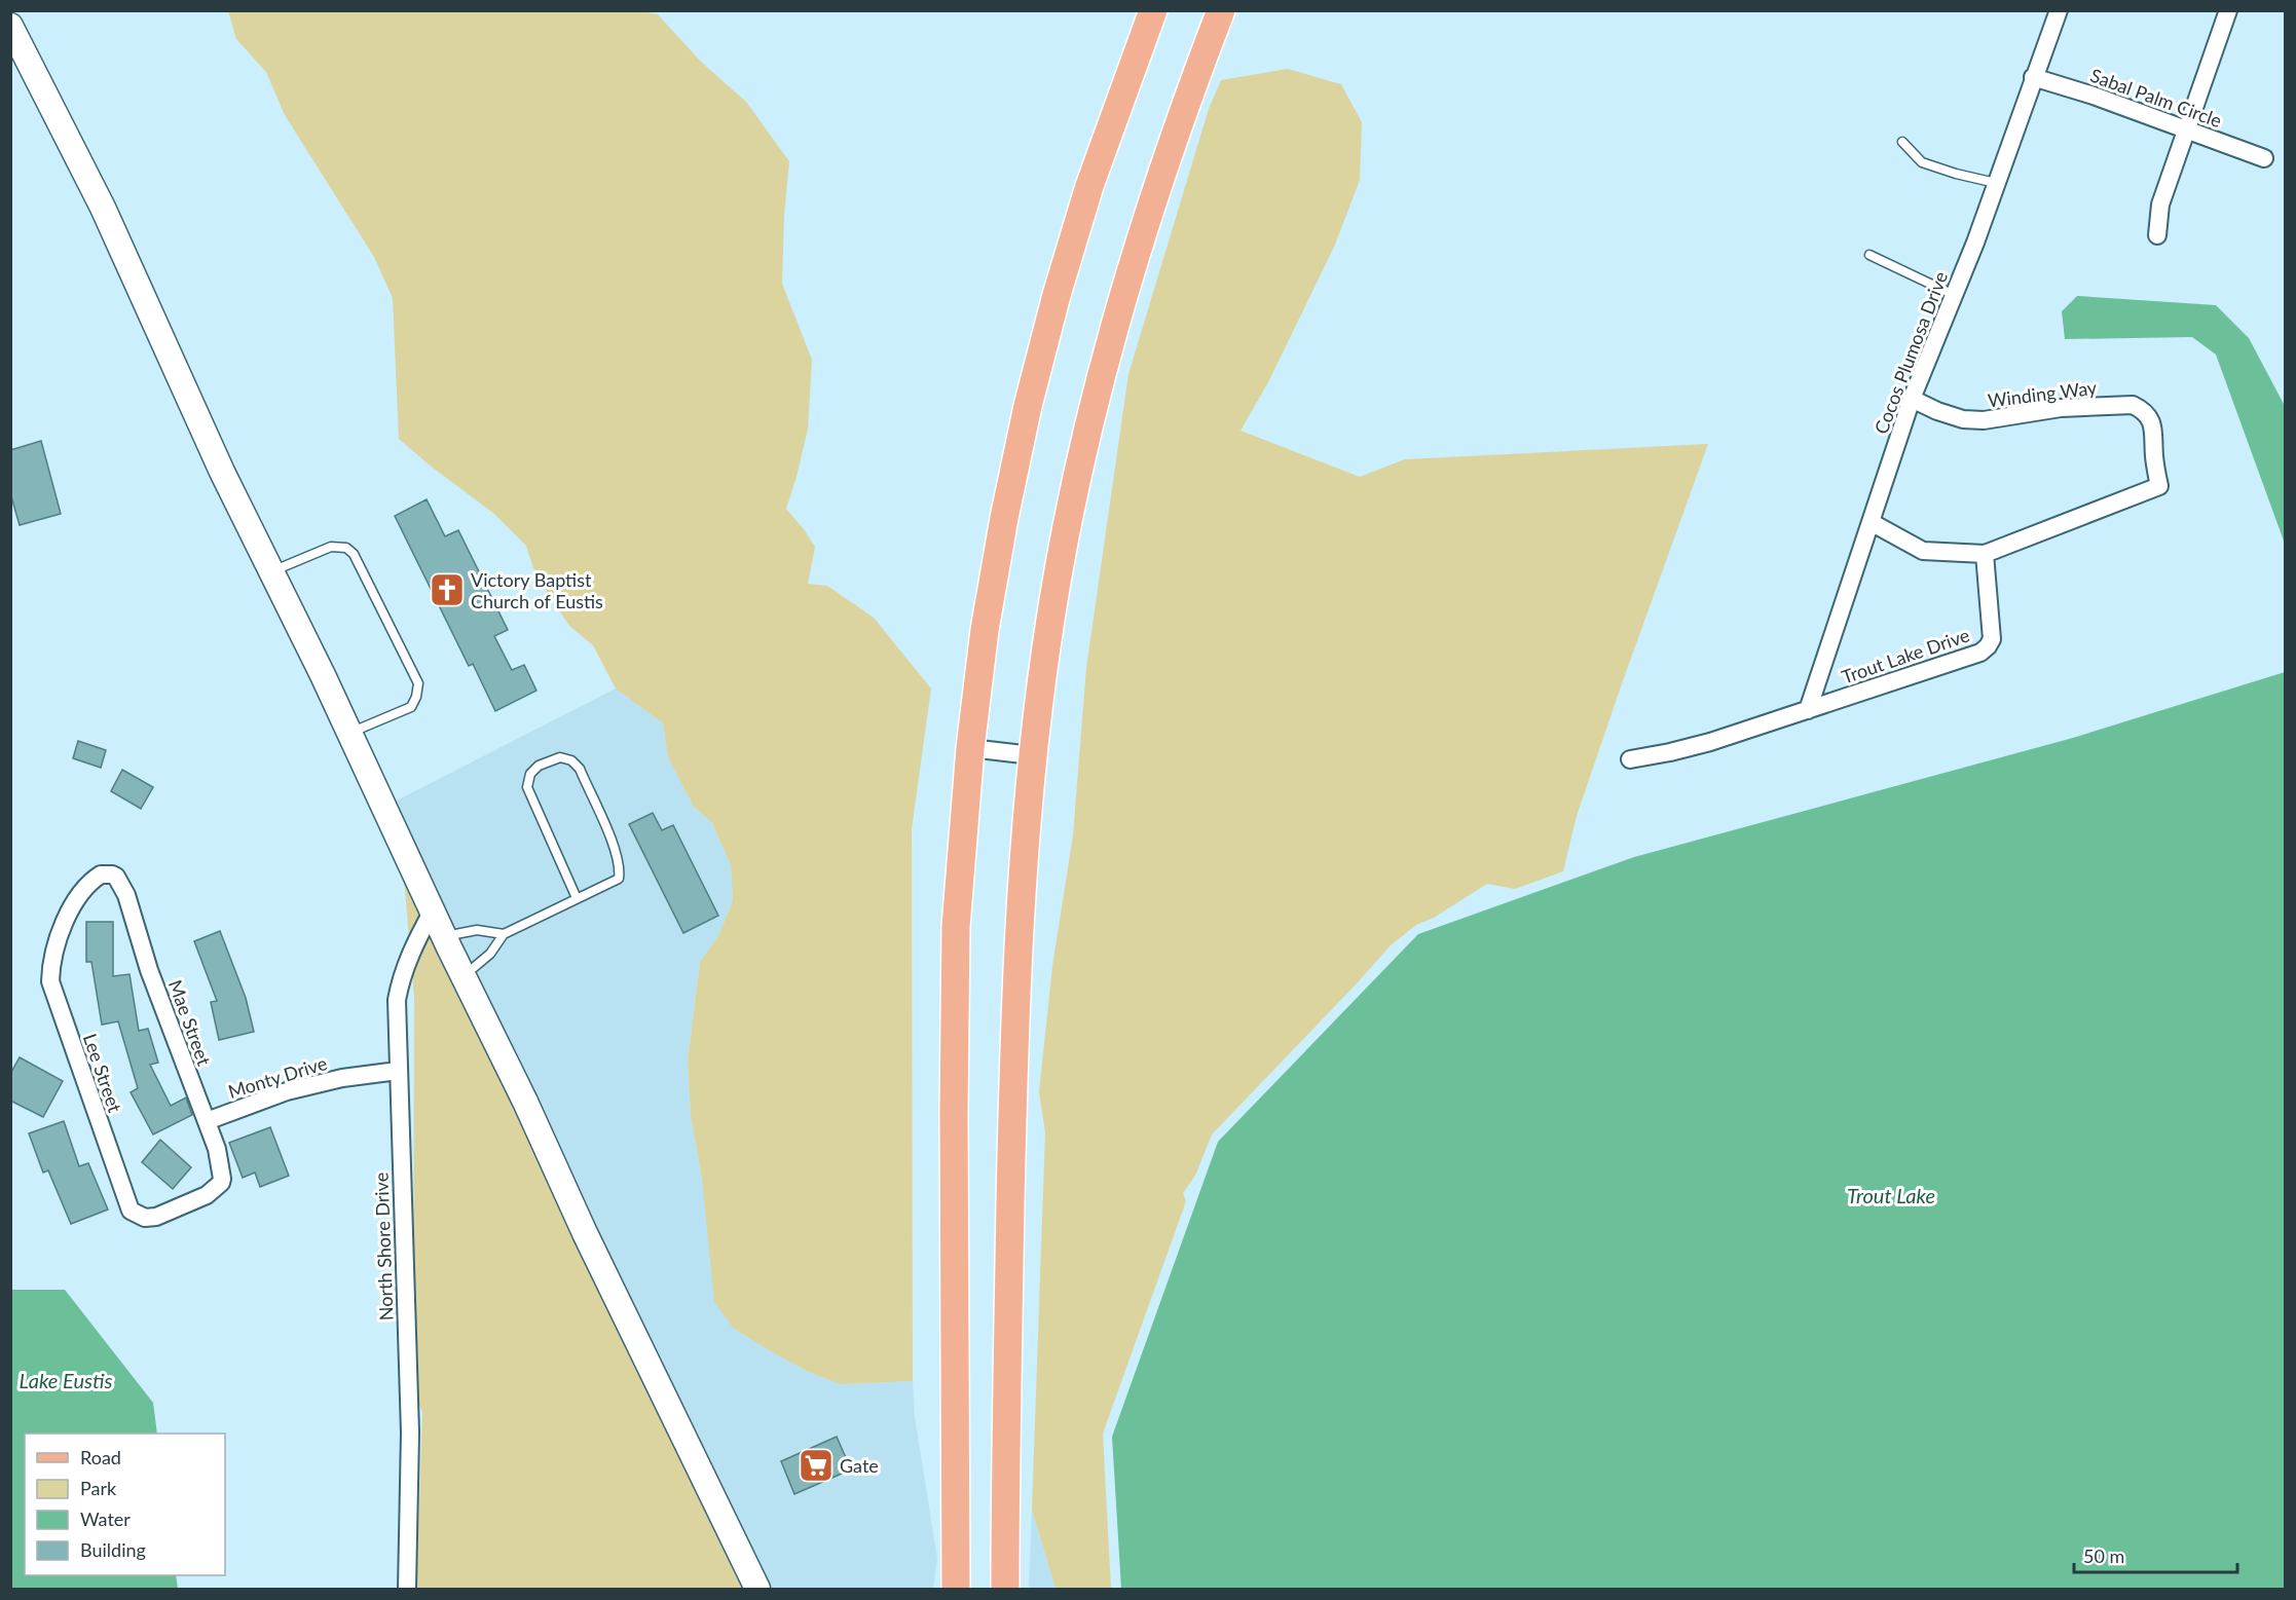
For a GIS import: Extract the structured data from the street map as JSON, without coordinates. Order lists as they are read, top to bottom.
{
  "streets": {
    "street": [
      "Sabal Palm Circle",
      "Cocos Plumosa Drive",
      "Winding Way",
      "Trout Lake Drive",
      "Mae Street",
      "Lee Street",
      "Monty Drive",
      "North Shore Drive"
    ]
  },
  "crossings": [
    ["Sabal Palm Circle", "Cocos Plumosa Drive"],
    ["Cocos Plumosa Drive", "Winding Way"],
    ["Cocos Plumosa Drive", "Trout Lake Drive"],
    ["Winding Way", "Trout Lake Drive"],
    ["Mae Street", "Lee Street"],
    ["Mae Street", "Monty Drive"],
    ["Monty Drive", "North Shore Drive"]
  ],
  "water": ["Trout Lake", "Lake Eustis"],
  "places": {
    "church": ["Victory Baptist Church of Eustis"],
    "supermarket": ["Gate"]
  },
  "legend": [
    "Road",
    "Park",
    "Water",
    "Building"
  ],
  "scale_bar": "50 m"
}
